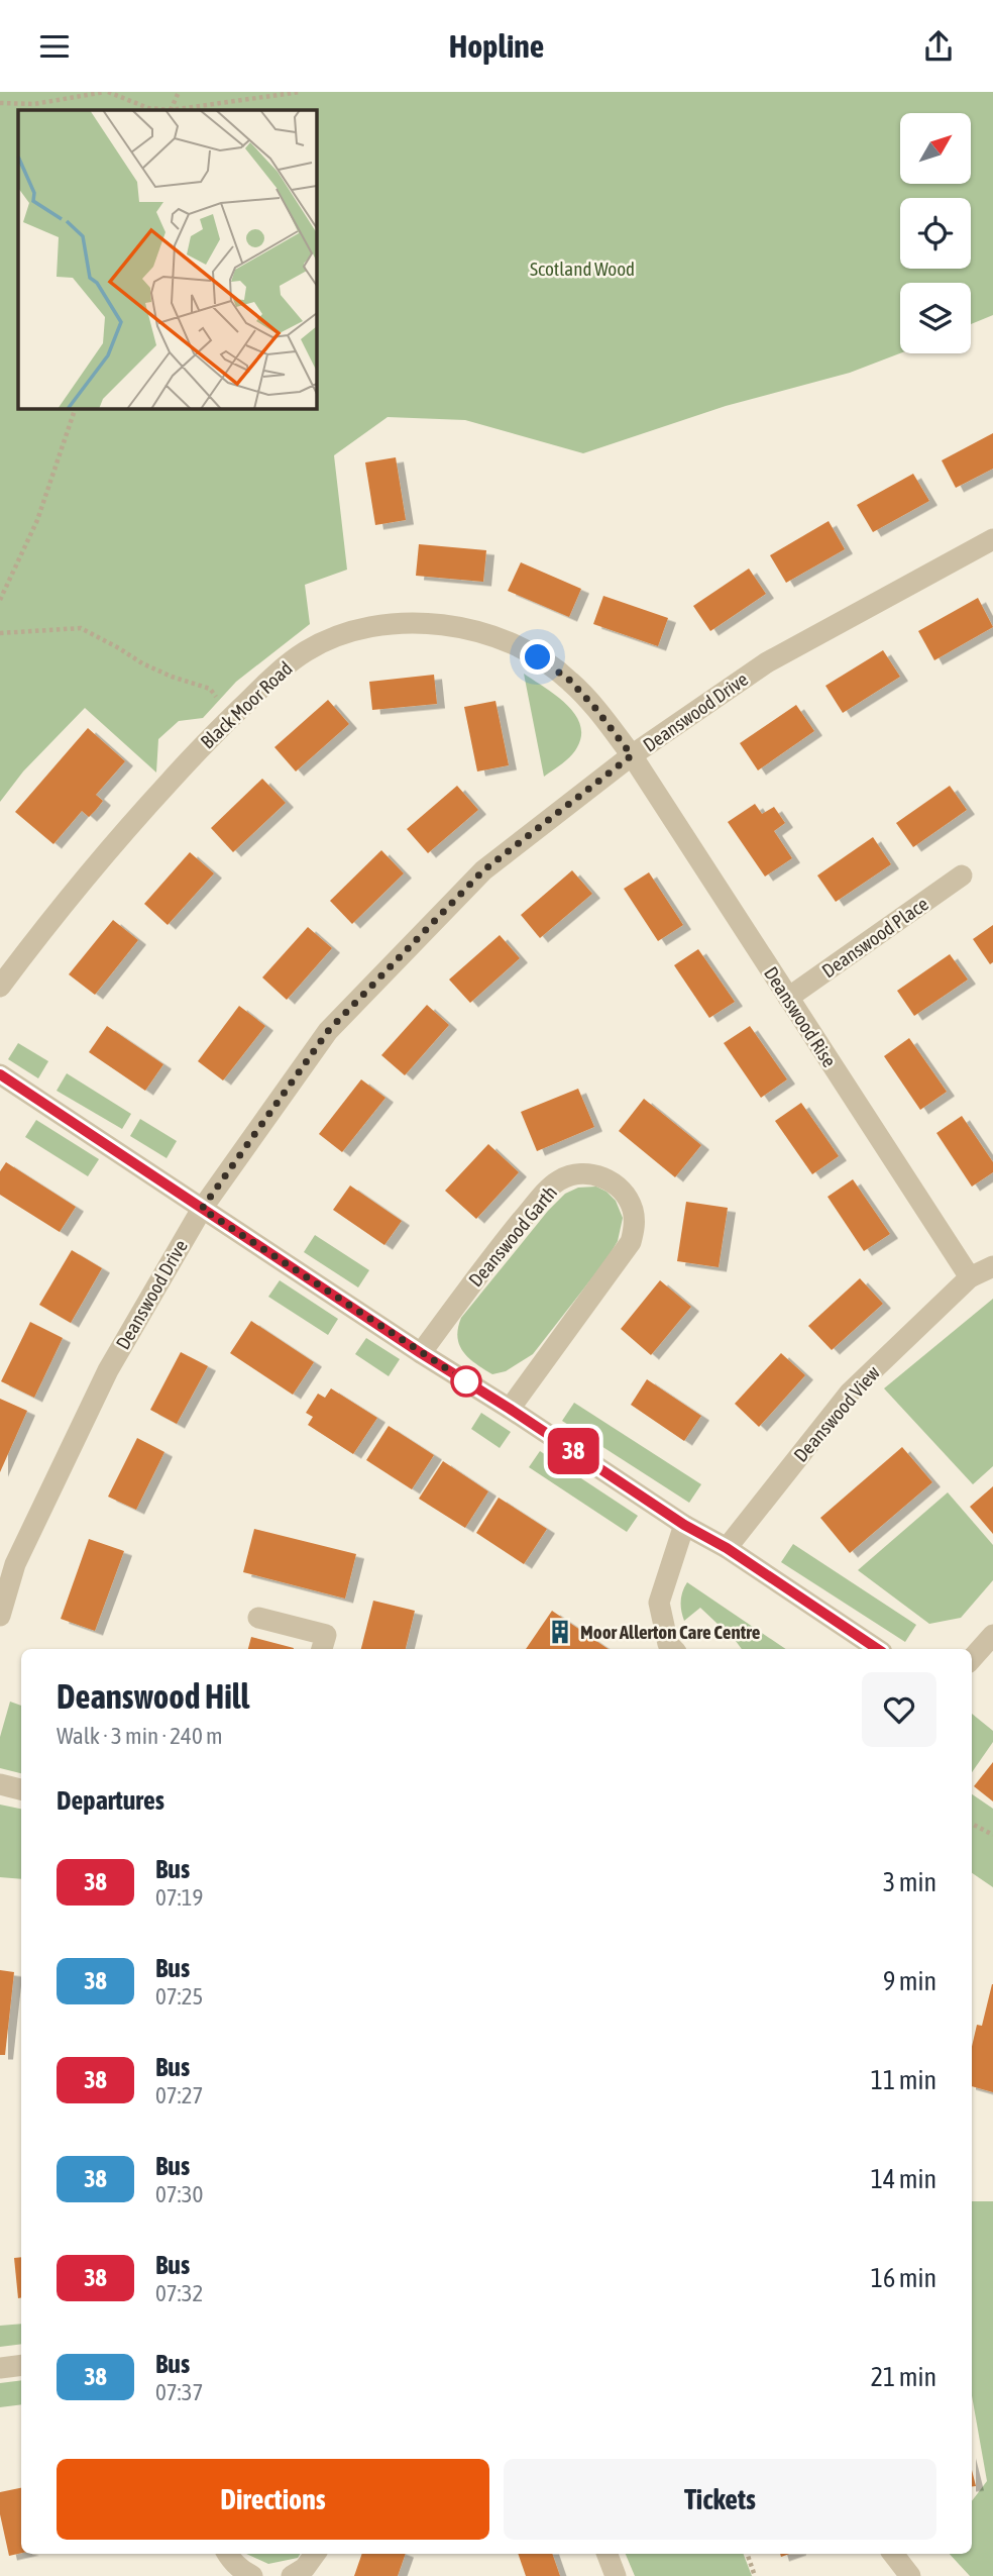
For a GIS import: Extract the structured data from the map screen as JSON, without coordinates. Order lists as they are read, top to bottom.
{
  "streets": {
    "street": [
      "Black Moor Road",
      "Deanswood Drive",
      "Deanswood Place",
      "Deanswood Rise",
      "Deanswood Garth",
      "Deanswood View"
    ]
  },
  "crossings": [
    ["Black Moor Road", "Deanswood Drive"],
    ["Black Moor Road", "Deanswood Rise"],
    ["Deanswood Drive", "Deanswood Rise"],
    ["Deanswood Place", "Deanswood Rise"],
    ["Deanswood Rise", "Deanswood View"]
  ],
  "parks": ["Scotland Wood"],
  "places": {
    "building": ["Moor Allerton Care Centre"]
  },
  "lines": ["bus line 38"],
  "north": "top right",
  "page": {
    "header": "Hopline",
    "on_map": "38",
    "heading": [
      ["Deanswood Hill", "Walk · 3 min · 240 m"],
      "Departures"
    ],
    "list": [
      {
        "mark": "38",
        "name": "Bus",
        "note": "07:19",
        "value": "3 min"
      },
      {
        "mark": "38",
        "name": "Bus",
        "note": "07:25",
        "value": "9 min"
      },
      {
        "mark": "38",
        "name": "Bus",
        "note": "07:27",
        "value": "11 min"
      },
      {
        "mark": "38",
        "name": "Bus",
        "note": "07:30",
        "value": "14 min"
      },
      {
        "mark": "38",
        "name": "Bus",
        "note": "07:32",
        "value": "16 min"
      },
      {
        "mark": "38",
        "name": "Bus",
        "note": "07:37",
        "value": "21 min"
      }
    ],
    "buttons": ["Directions", "Tickets"]
  }
}
